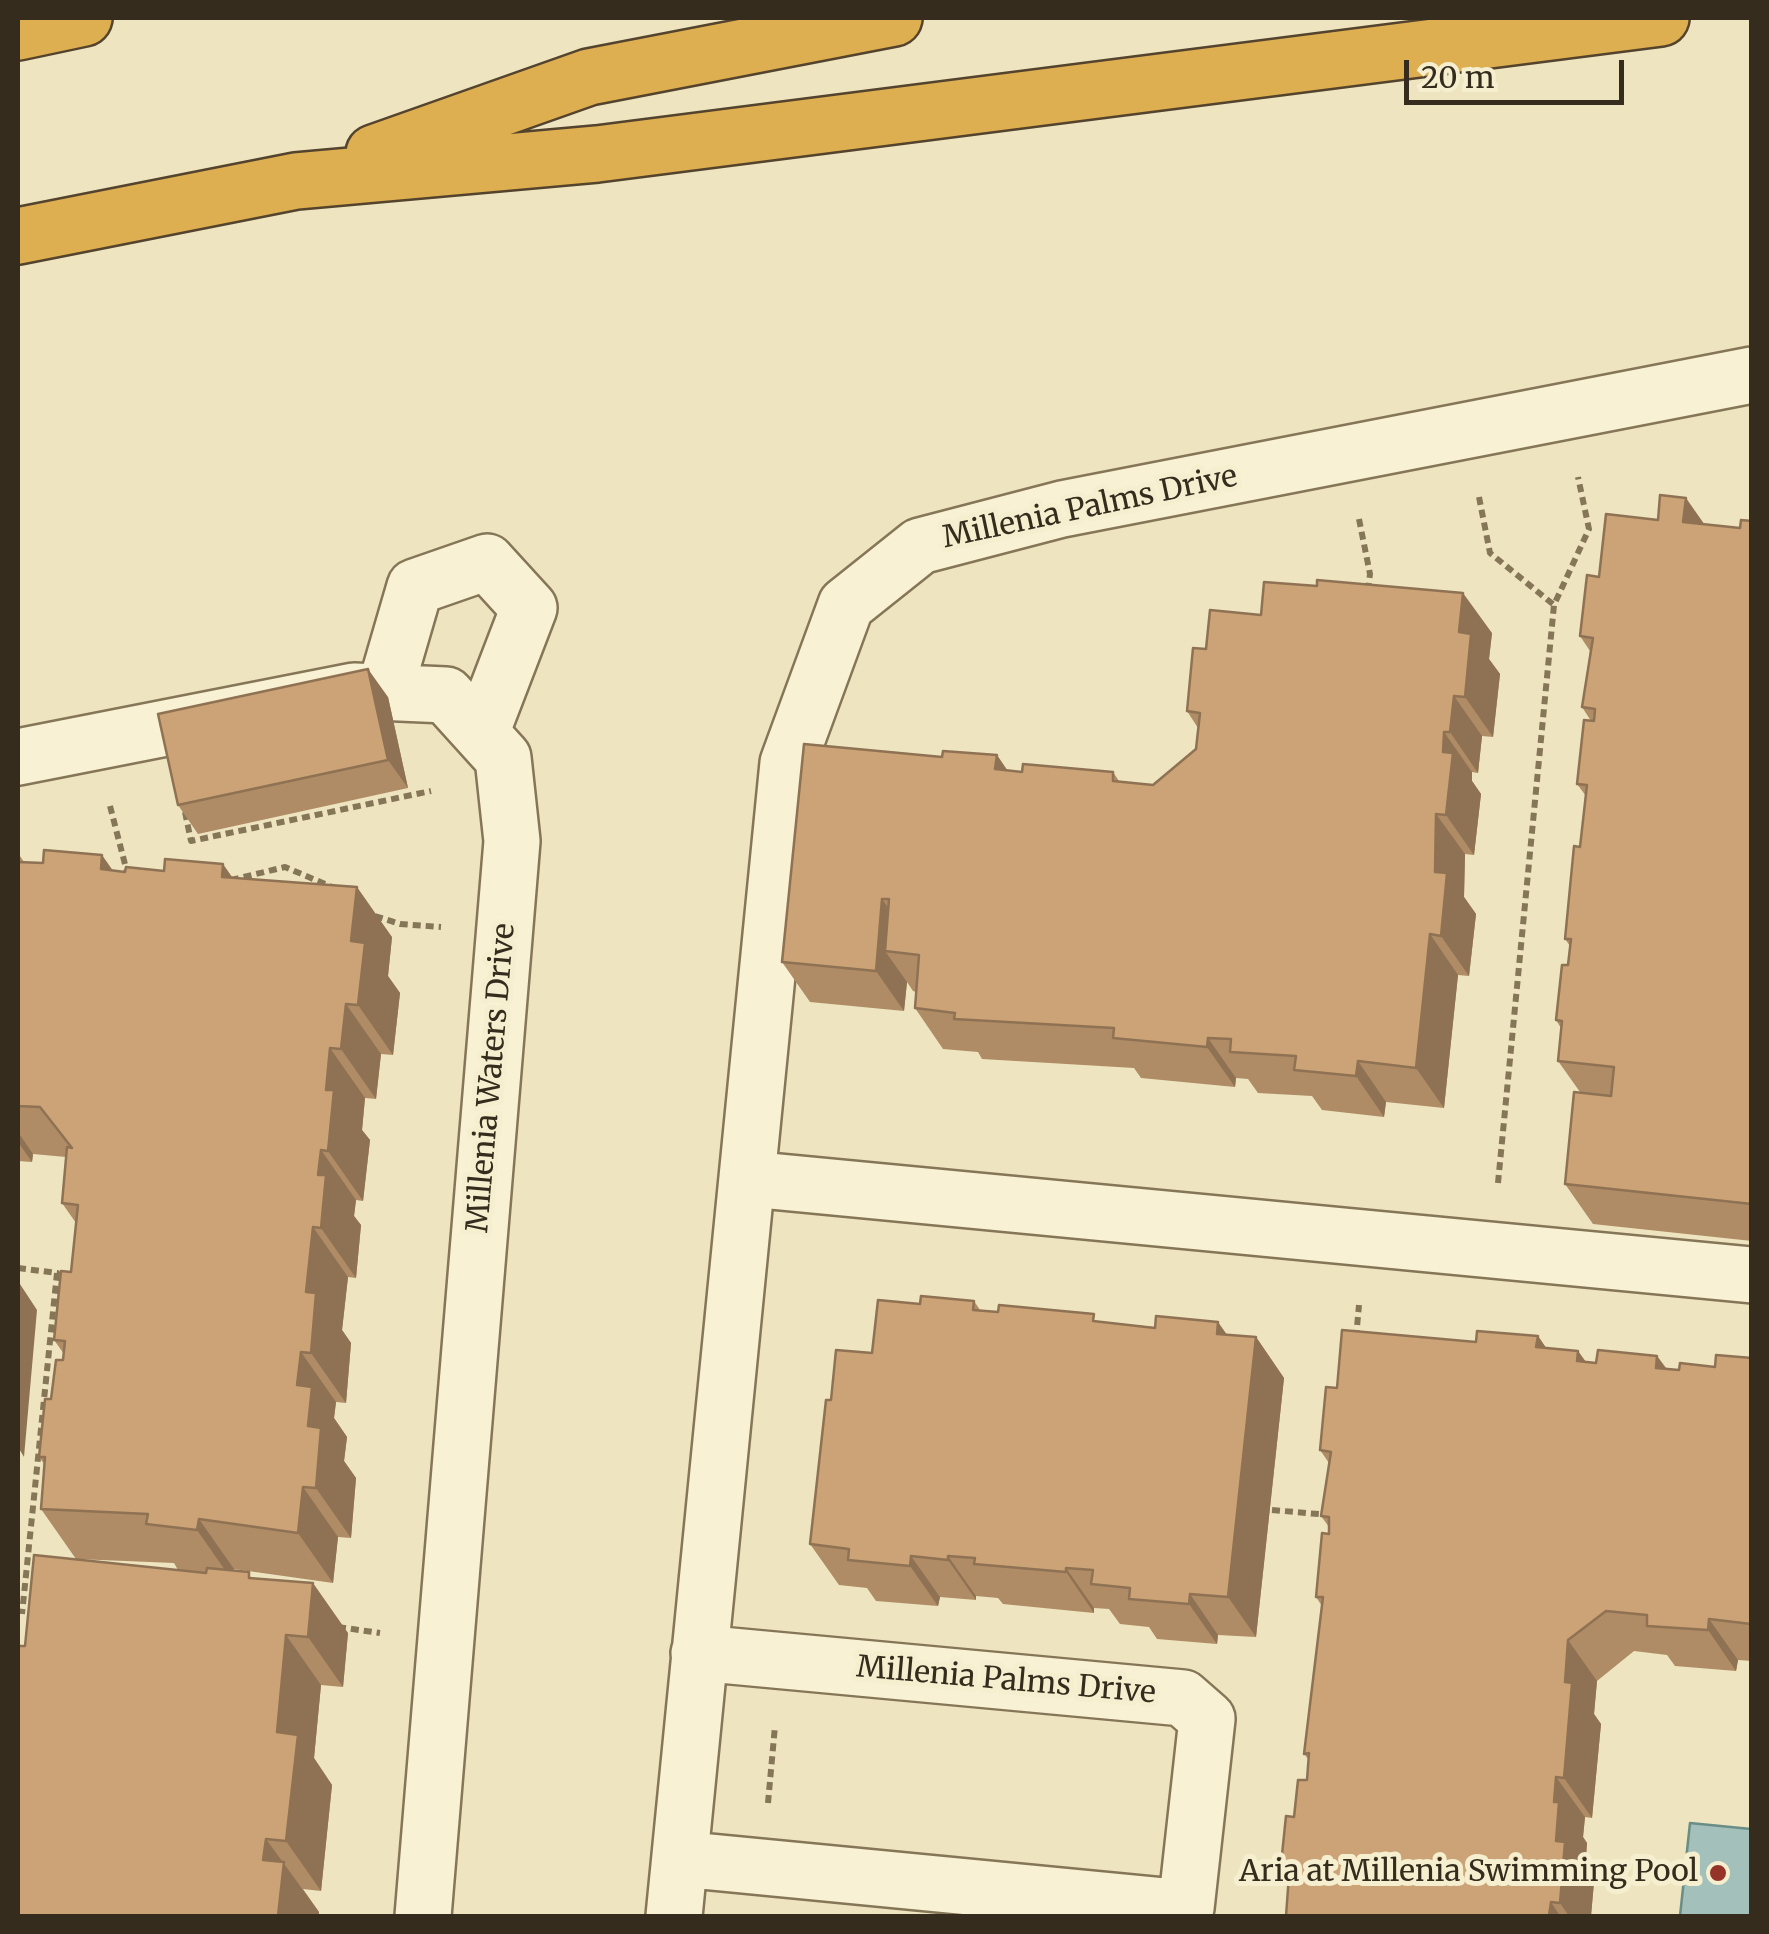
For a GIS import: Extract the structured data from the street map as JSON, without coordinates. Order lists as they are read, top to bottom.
{
  "streets": {
    "street": ["Millenia Palms Drive", "Millenia Waters Drive"]
  },
  "places": ["Aria at Millenia Swimming Pool"],
  "scale_bar": "20 m"
}
